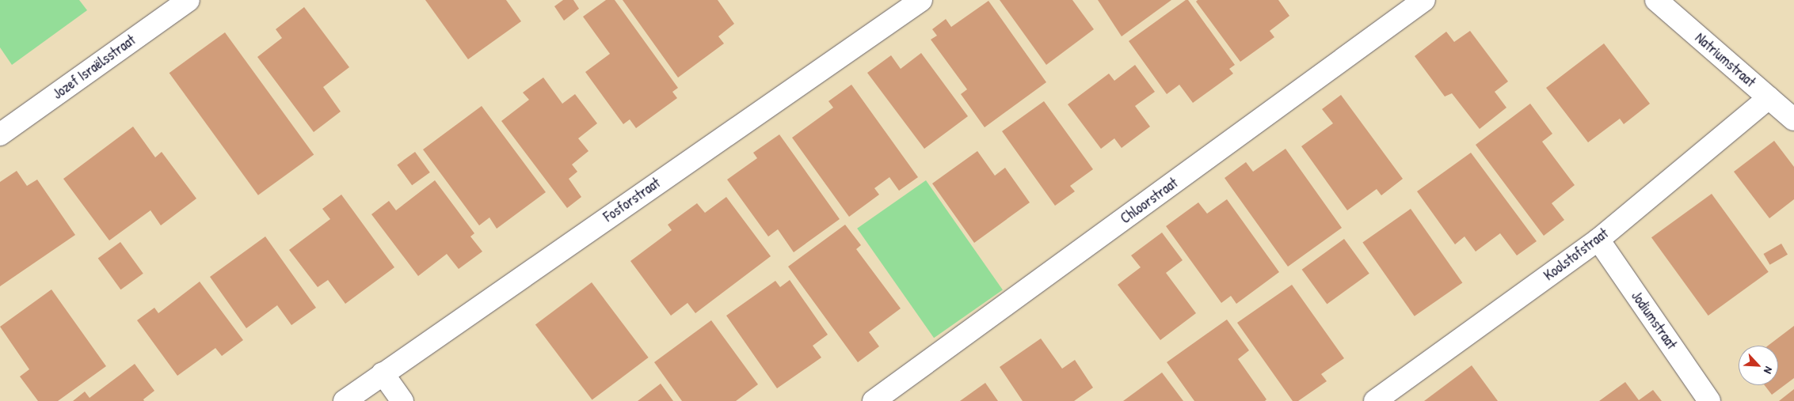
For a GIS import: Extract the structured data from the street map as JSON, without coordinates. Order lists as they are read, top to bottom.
{
  "streets": {
    "street": [
      "Natriumstraat",
      "Jozef Israëlsstraat",
      "Fosforstraat",
      "Chloorstraat",
      "Koolstofstraat",
      "Jodiumstraat"
    ]
  },
  "crossings": [
    ["Natriumstraat", "Koolstofstraat"],
    ["Koolstofstraat", "Jodiumstraat"]
  ],
  "north": "bottom right"
}
